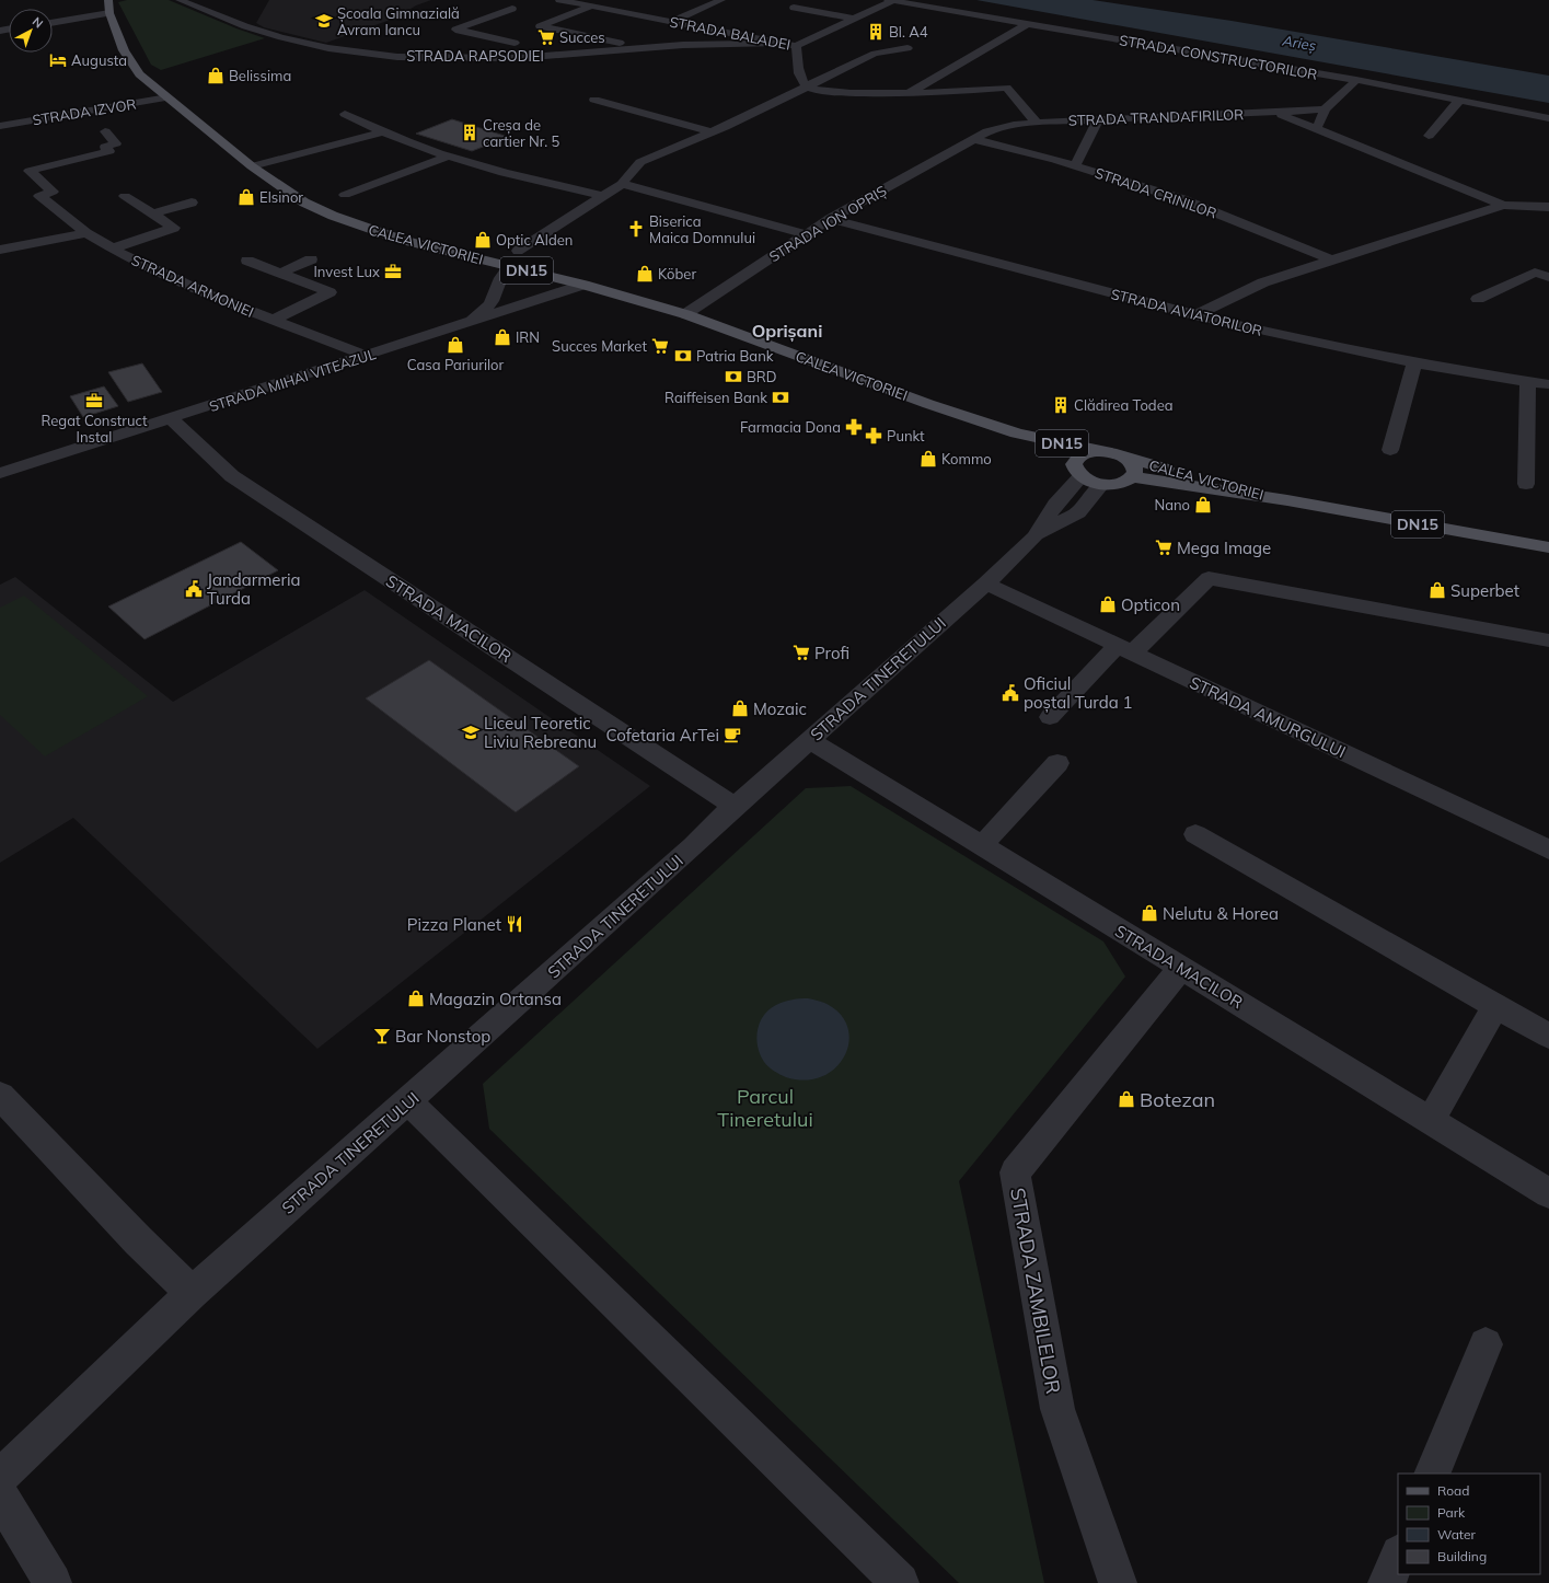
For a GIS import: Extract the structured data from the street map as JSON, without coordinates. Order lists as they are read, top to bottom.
{
  "streets": {
    "main road": ["CALEA VICTORIEI", "DN15"],
    "street": [
      "STRADA BALADEI",
      "STRADA RAPSODIEI",
      "STRADA CONSTRUCTORILOR",
      "STRADA IZVOR",
      "STRADA TRANDAFIRILOR",
      "STRADA CRINILOR",
      "STRADA ION OPRIȘ",
      "STRADA ARMONIEI",
      "STRADA AVIATORILOR",
      "STRADA MIHAI VITEAZUL",
      "STRADA MACILOR",
      "STRADA TINERETULUI",
      "STRADA AMURGULUI",
      "STRADA ZAMBILELOR"
    ]
  },
  "crossings": [
    ["STRADA BALADEI", "STRADA RAPSODIEI"],
    ["STRADA BALADEI", "STRADA CONSTRUCTORILOR"],
    ["STRADA IZVOR", "CALEA VICTORIEI"],
    ["STRADA TRANDAFIRILOR", "STRADA CRINILOR"],
    ["STRADA TRANDAFIRILOR", "STRADA ION OPRIȘ"],
    ["STRADA CRINILOR", "STRADA ION OPRIȘ"],
    ["STRADA ION OPRIȘ", "CALEA VICTORIEI"],
    ["STRADA ION OPRIȘ", "STRADA AVIATORILOR"],
    ["CALEA VICTORIEI", "STRADA MIHAI VITEAZUL"],
    ["CALEA VICTORIEI", "STRADA TINERETULUI"],
    ["STRADA ARMONIEI", "STRADA MIHAI VITEAZUL"],
    ["STRADA MIHAI VITEAZUL", "STRADA MACILOR"],
    ["STRADA MACILOR", "STRADA TINERETULUI"],
    ["STRADA MACILOR", "STRADA ZAMBILELOR"],
    ["STRADA TINERETULUI", "STRADA AMURGULUI"]
  ],
  "districts": ["Oprișani"],
  "water": ["Arieș"],
  "parks": ["Parcul Tineretului"],
  "places": {
    "school or university": ["Școala Gimnazială Avram Iancu", "Liceul Teoretic Liviu Rebreanu"],
    "building": ["Bl. A4", "Creșa de cartier Nr. 5", "Clădirea Todea"],
    "supermarket": [
      "Succes",
      "Succes Market",
      "Mega Image",
      "Profi"
    ],
    "hotel": ["Augusta"],
    "shop": [
      "Belissima",
      "Elsinor",
      "Optic Alden",
      "Köber",
      "IRN",
      "Casa Pariurilor",
      "Kommo",
      "Nano",
      "Superbet",
      "Opticon",
      "Mozaic",
      "Nelutu & Horea",
      "Magazin Ortansa",
      "Botezan"
    ],
    "church": ["Biserica Maica Domnului"],
    "office": ["Invest Lux", "Regat Construct Instal"],
    "bank": ["Patria Bank", "BRD", "Raiffeisen Bank"],
    "pharmacy": ["Farmacia Dona", "Punkt"],
    "public building": ["Jandarmeria Turda", "Oficiul poștal Turda 1"],
    "cafe": ["Cofetaria ArTei"],
    "restaurant": ["Pizza Planet"],
    "bar": ["Bar Nonstop"]
  },
  "legend": [
    "Road",
    "Park",
    "Water",
    "Building"
  ],
  "north": "top right"
}
